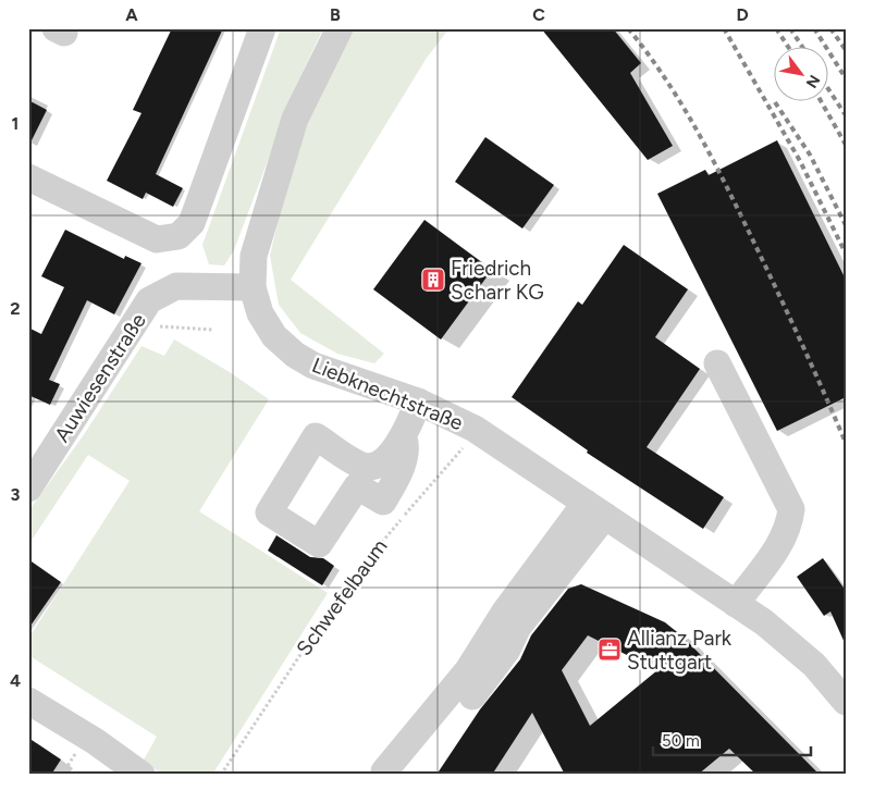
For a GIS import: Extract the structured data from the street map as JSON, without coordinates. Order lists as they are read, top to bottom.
{
  "streets": {
    "street": ["Auwiesenstraße", "Liebknechtstraße"],
    "path": ["Schwefelbaum"]
  },
  "crossings": [
    ["Auwiesenstraße", "Liebknechtstraße"],
    ["Liebknechtstraße", "Schwefelbaum"]
  ],
  "places": {
    "building": ["Friedrich Scharr KG"],
    "office": ["Allianz Park Stuttgart"]
  },
  "scale_bar": "50 m",
  "north": "bottom right",
  "grid": {
    "columns": [
      "A",
      "B",
      "C",
      "D"
    ],
    "rows": [
      "1",
      "2",
      "3",
      "4"
    ]
  }
}
